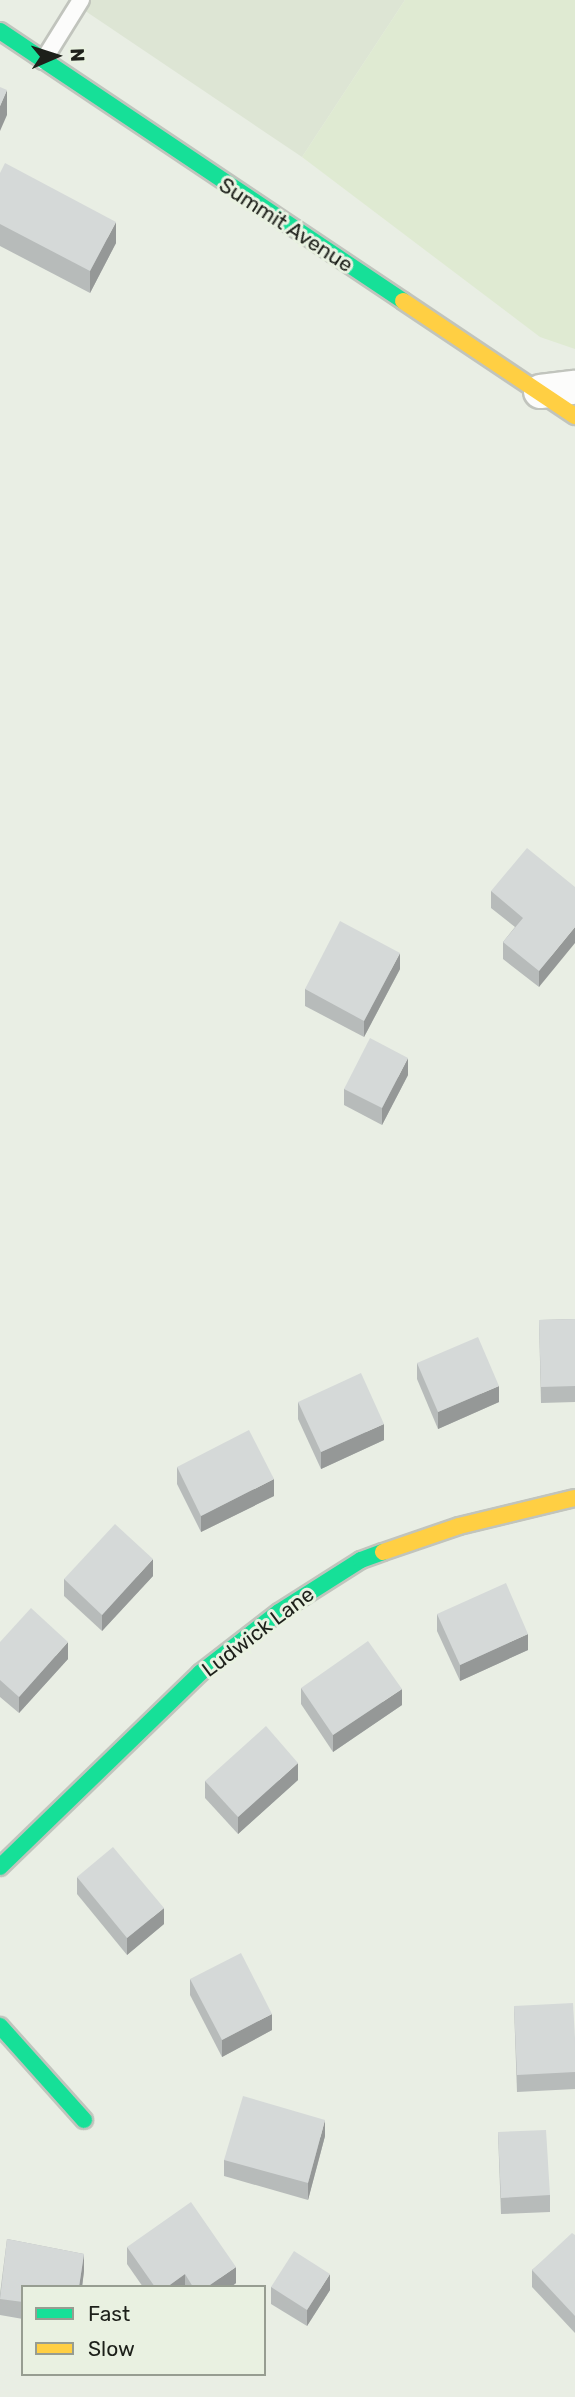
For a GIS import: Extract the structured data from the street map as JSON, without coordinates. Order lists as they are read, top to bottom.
{
  "streets": {
    "street": ["Summit Avenue", "Ludwick Lane"]
  },
  "legend": ["Fast", "Slow"],
  "north": "right"
}
